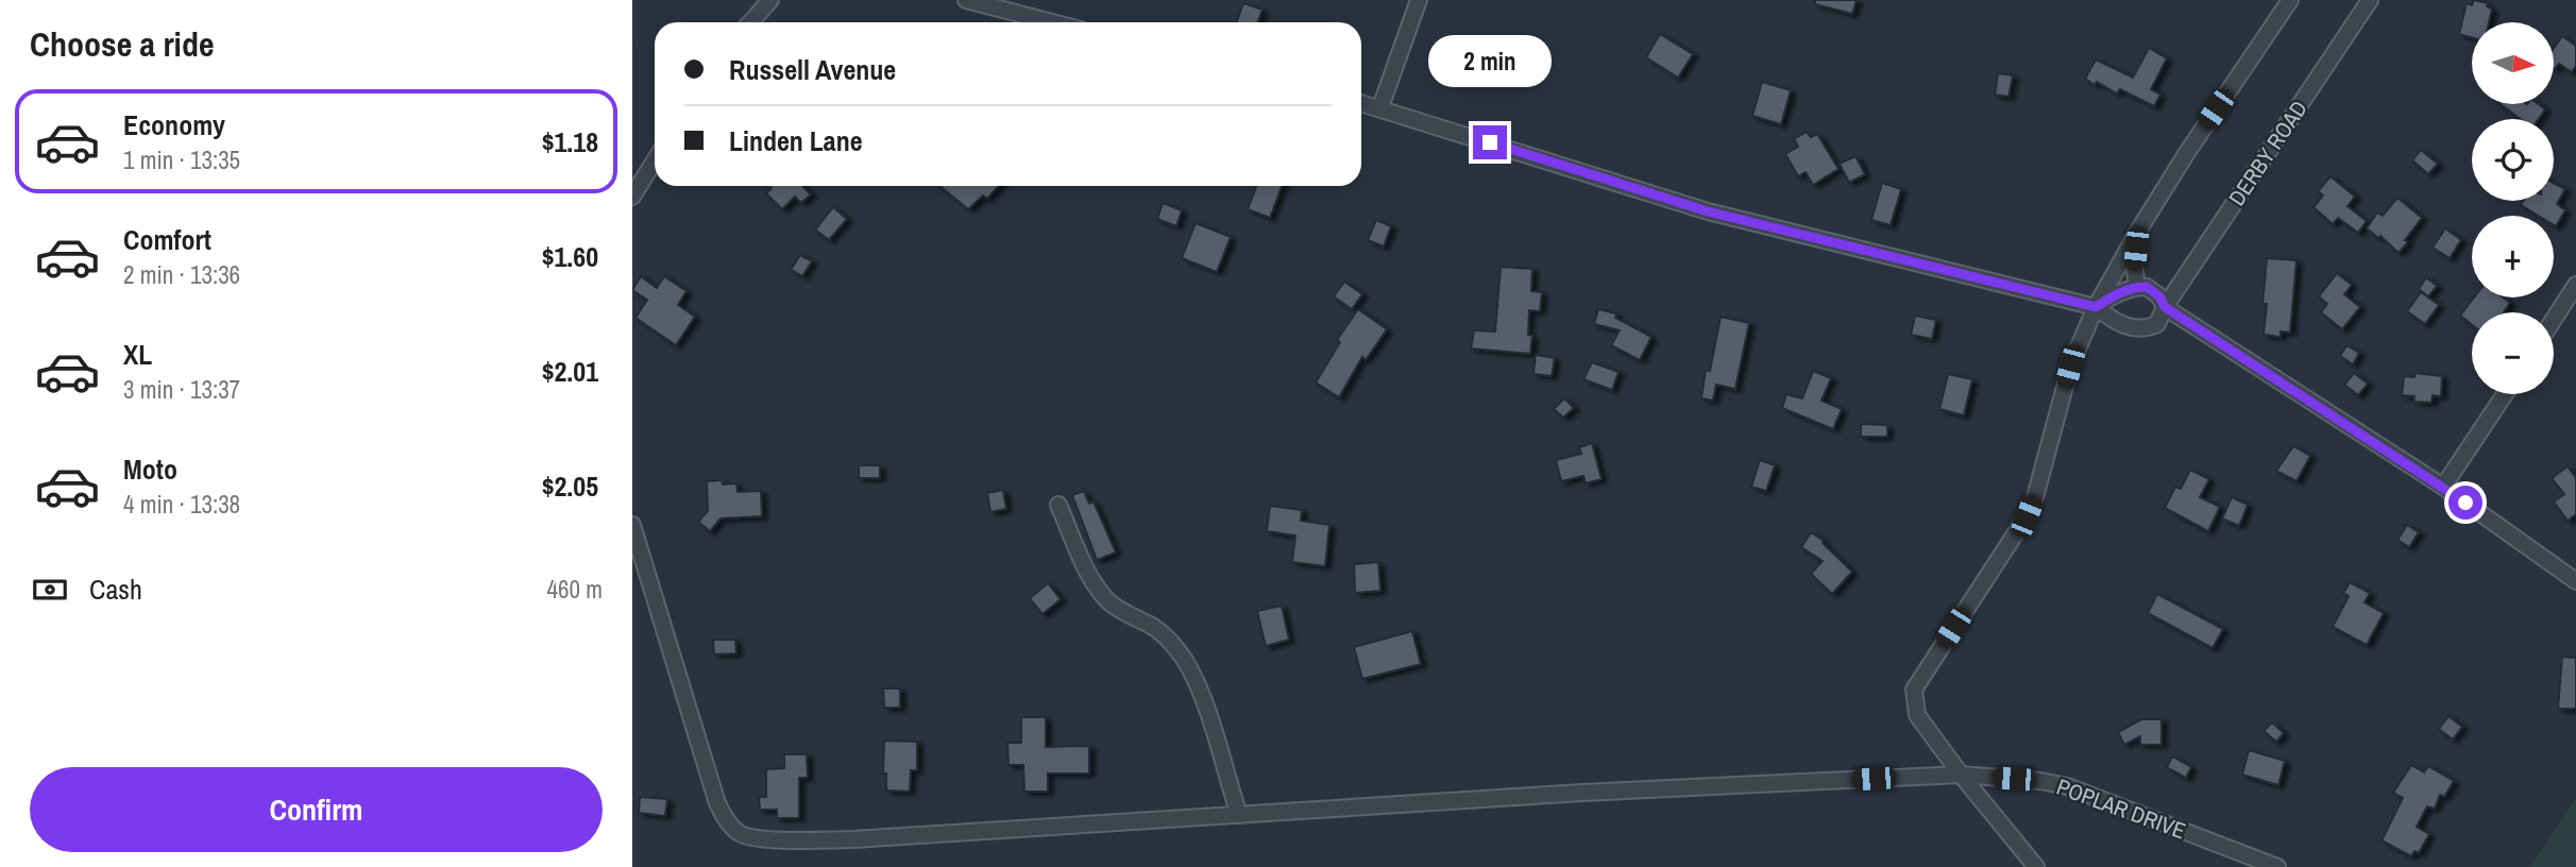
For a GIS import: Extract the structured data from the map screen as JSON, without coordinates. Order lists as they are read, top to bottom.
{
  "streets": {
    "street": ["DERBY ROAD", "POPLAR DRIVE"]
  },
  "north": "right",
  "page": {
    "heading": "Choose a ride",
    "map_buttons": ["+", "−"],
    "banner": ["Russell Avenue", "Linden Lane"],
    "bubble": "2 min",
    "list": [
      {
        "name": "Economy",
        "note": "1 min · 13:35",
        "value": "$1.18"
      },
      {
        "name": "Comfort",
        "note": "2 min · 13:36",
        "value": "$1.60"
      },
      {
        "name": "XL",
        "note": "3 min · 13:37",
        "value": "$2.01"
      },
      {
        "name": "Moto",
        "note": "4 min · 13:38",
        "value": "$2.05"
      }
    ],
    "pay": ["Cash", "460 m"],
    "buttons": "Confirm"
  }
}
